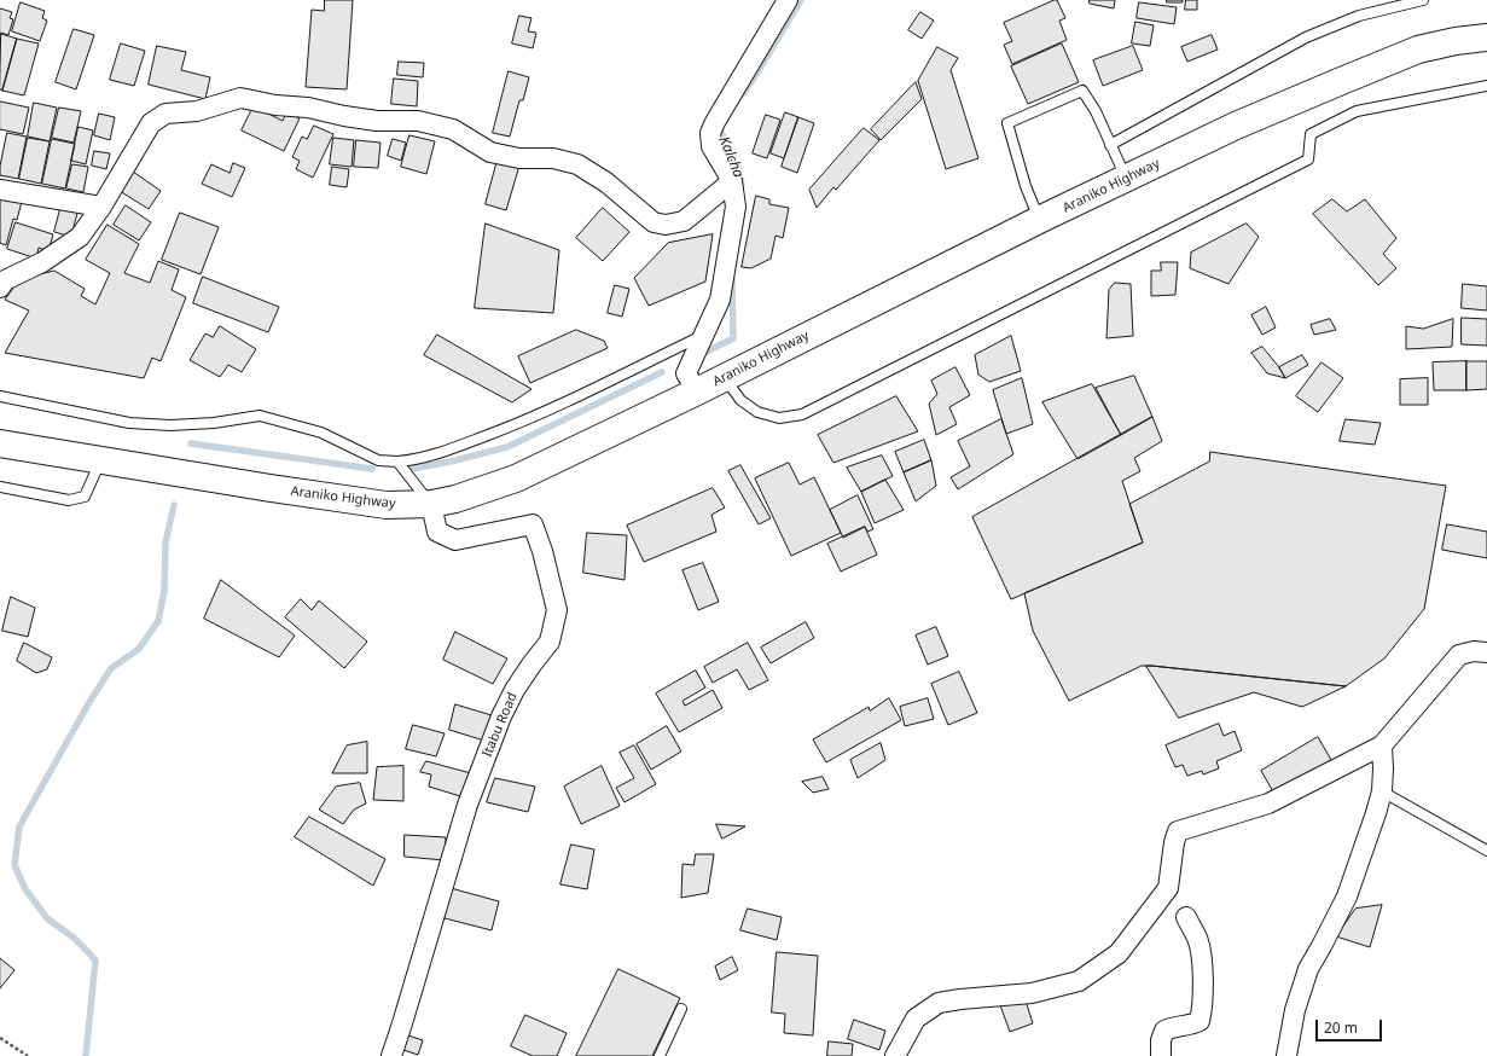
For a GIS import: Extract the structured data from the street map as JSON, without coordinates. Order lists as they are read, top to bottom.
{
  "streets": {
    "highway": ["Araniko Highway"],
    "street": ["Itabu Road"]
  },
  "crossings": [
    ["Araniko Highway", "Itabu Road"]
  ],
  "water": ["Kalcha"],
  "scale_bar": "20 m"
}
